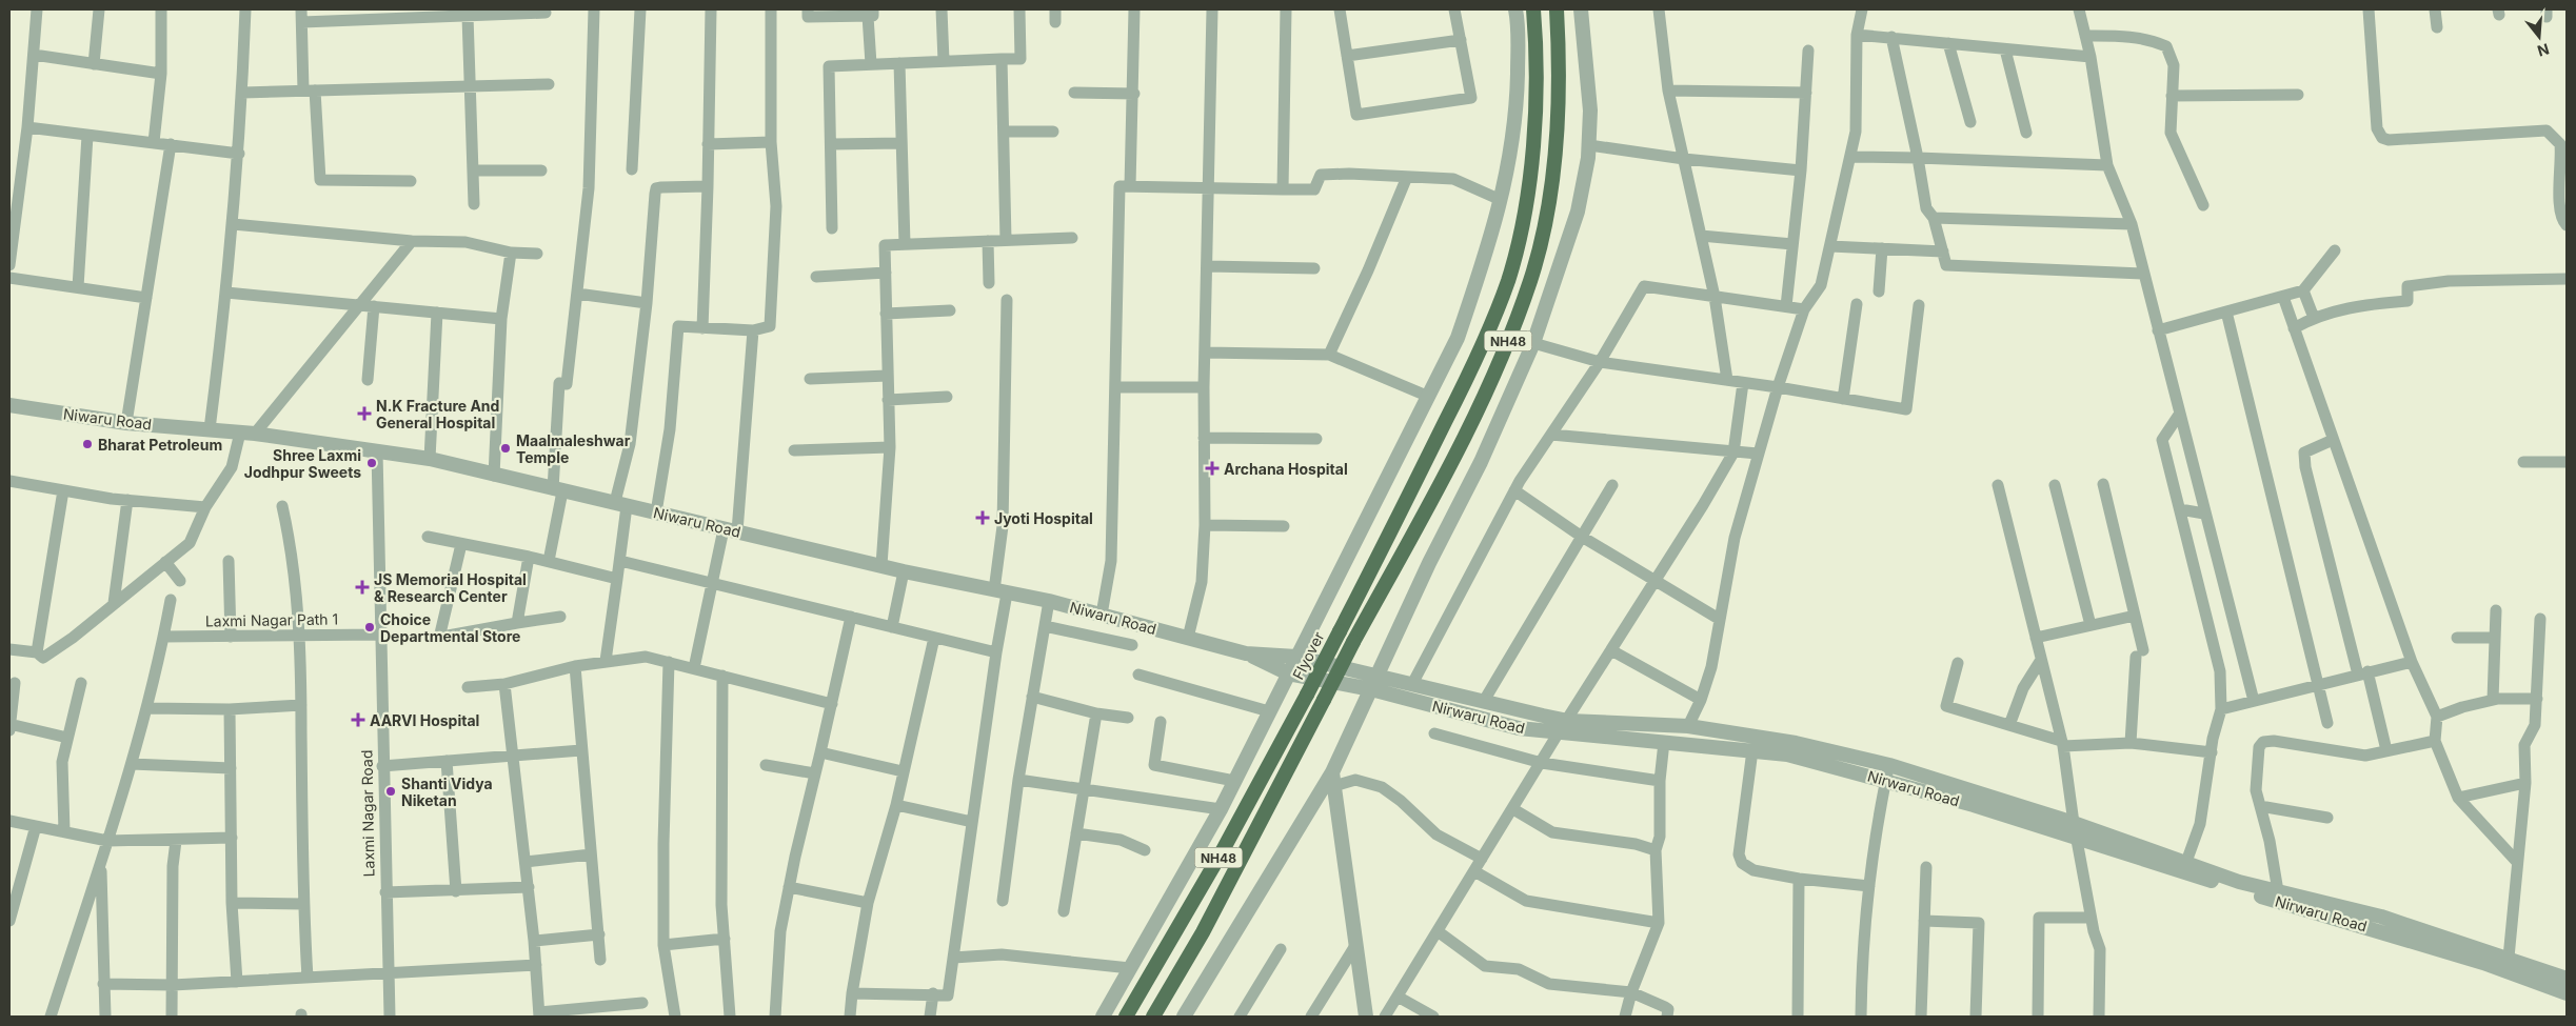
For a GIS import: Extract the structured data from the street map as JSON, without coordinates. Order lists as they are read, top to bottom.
{
  "streets": {
    "highway": ["NH48", "Flyover"],
    "street": [
      "Niwaru Road",
      "Laxmi Nagar Path 1",
      "Nirwaru Road",
      "Laxmi Nagar Road"
    ]
  },
  "crossings": [
    ["Niwaru Road", "Nirwaru Road"],
    ["Niwaru Road", "Laxmi Nagar Road"],
    ["Laxmi Nagar Path 1", "Laxmi Nagar Road"]
  ],
  "places": {
    "health": [
      "N.K Fracture And General Hospital",
      "Archana Hospital",
      "Jyoti Hospital",
      "JS Memorial Hospital & Research Center",
      "AARVI Hospital"
    ],
    "other": [
      "Bharat Petroleum",
      "Maalmaleshwar Temple",
      "Shree Laxmi Jodhpur Sweets",
      "Choice Departmental Store",
      "Shanti Vidya Niketan"
    ]
  },
  "north": "bottom"
}
